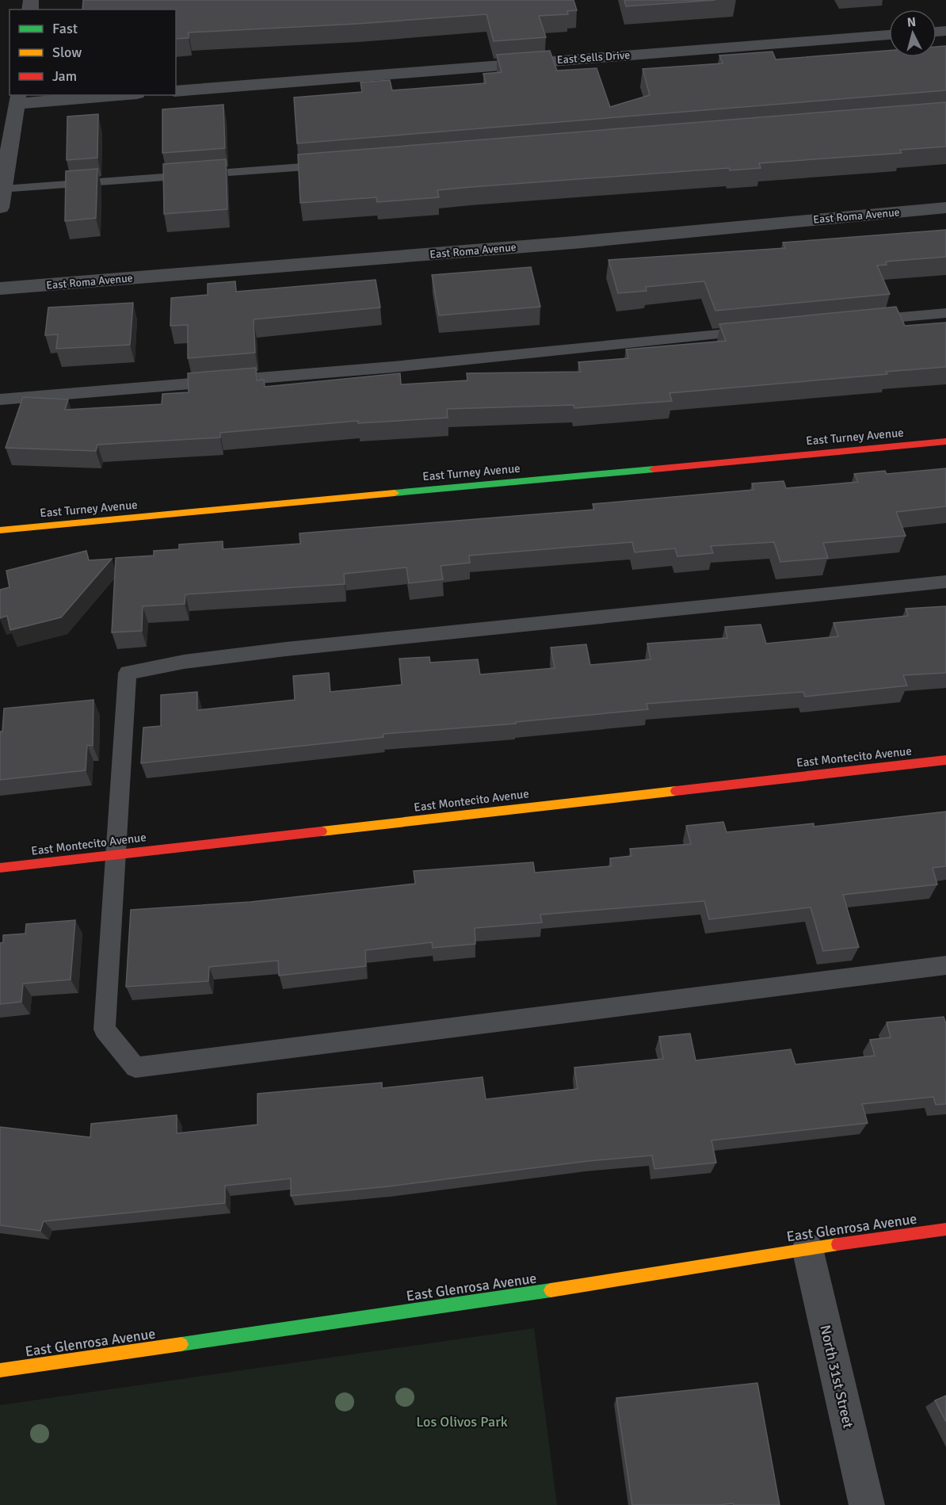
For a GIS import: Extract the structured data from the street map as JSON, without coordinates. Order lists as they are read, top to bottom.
{
  "streets": {
    "street": [
      "East Sells Drive",
      "East Roma Avenue",
      "East Turney Avenue",
      "East Montecito Avenue",
      "East Glenrosa Avenue",
      "North 31st Street"
    ]
  },
  "crossings": [
    ["East Glenrosa Avenue", "North 31st Street"]
  ],
  "parks": ["Los Olivos Park"],
  "legend": ["Fast", "Slow", "Jam"],
  "north": "top"
}
